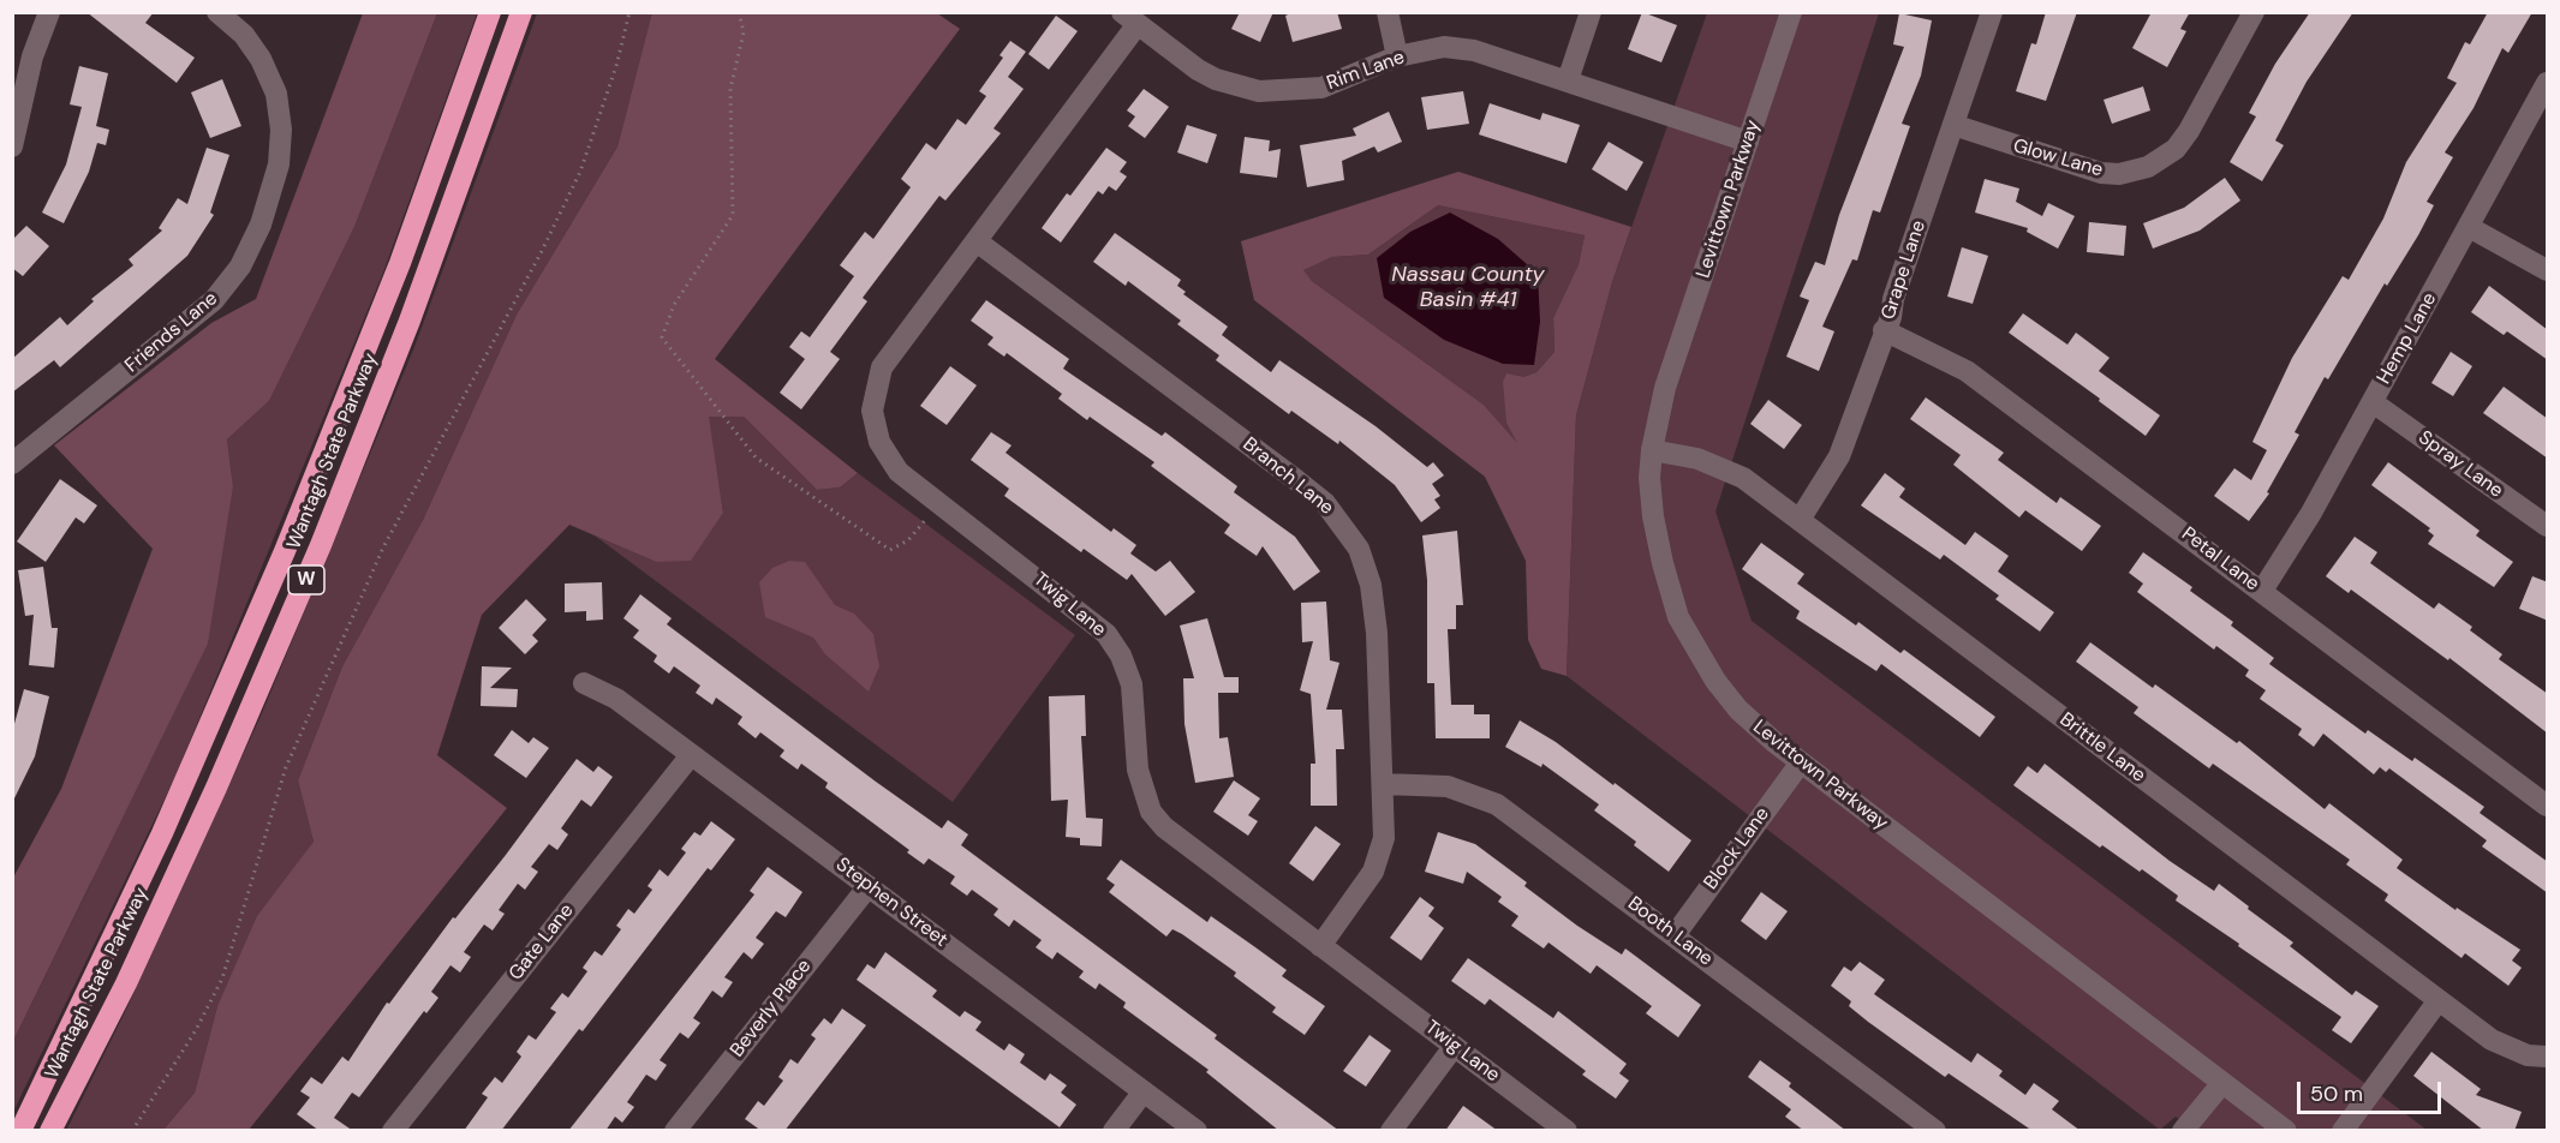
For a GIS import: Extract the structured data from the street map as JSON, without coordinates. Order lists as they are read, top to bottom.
{
  "streets": {
    "highway": ["Wantagh State Parkway", "W"],
    "street": [
      "Rim Lane",
      "Glow Lane",
      "Levittown Parkway",
      "Grape Lane",
      "Friends Lane",
      "Hemp Lane",
      "Spray Lane",
      "Branch Lane",
      "Petal Lane",
      "Twig Lane",
      "Brittle Lane",
      "Block Lane",
      "Stephen Street",
      "Booth Lane",
      "Gate Lane",
      "Beverly Place"
    ]
  },
  "crossings": [
    ["Rim Lane", "Levittown Parkway"],
    ["Rim Lane", "Twig Lane"],
    ["Glow Lane", "Grape Lane"],
    ["Levittown Parkway", "Brittle Lane"],
    ["Levittown Parkway", "Block Lane"],
    ["Grape Lane", "Petal Lane"],
    ["Grape Lane", "Brittle Lane"],
    ["Hemp Lane", "Spray Lane"],
    ["Hemp Lane", "Petal Lane"],
    ["Branch Lane", "Twig Lane"],
    ["Branch Lane", "Booth Lane"],
    ["Block Lane", "Booth Lane"],
    ["Stephen Street", "Gate Lane"],
    ["Stephen Street", "Beverly Place"]
  ],
  "water": ["Nassau County Basin #41"],
  "scale_bar": "50 m"
}
